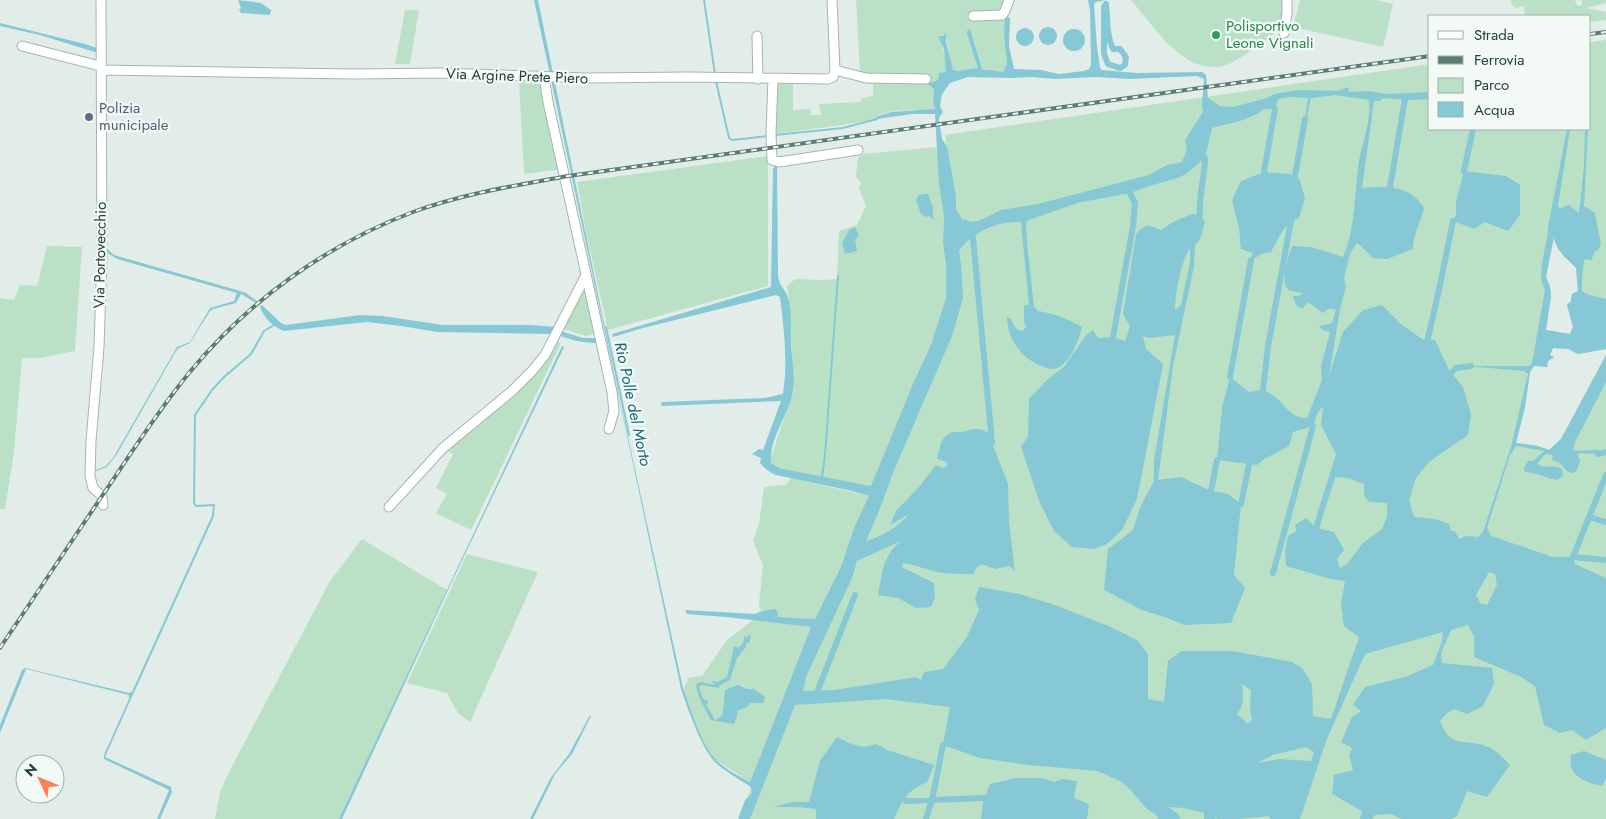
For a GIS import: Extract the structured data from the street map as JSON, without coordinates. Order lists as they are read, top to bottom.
{
  "streets": {
    "street": ["Via Argine Prete Piero", "Via Portovecchio"]
  },
  "crossings": [
    ["Via Argine Prete Piero", "Via Portovecchio"]
  ],
  "water": ["Rio Polle del Morto"],
  "places": ["Polisportivo Leone Vignali", "Polizia municipale"],
  "legend": [
    "Strada",
    "Ferrovia",
    "Parco",
    "Acqua"
  ],
  "north": "top left"
}
